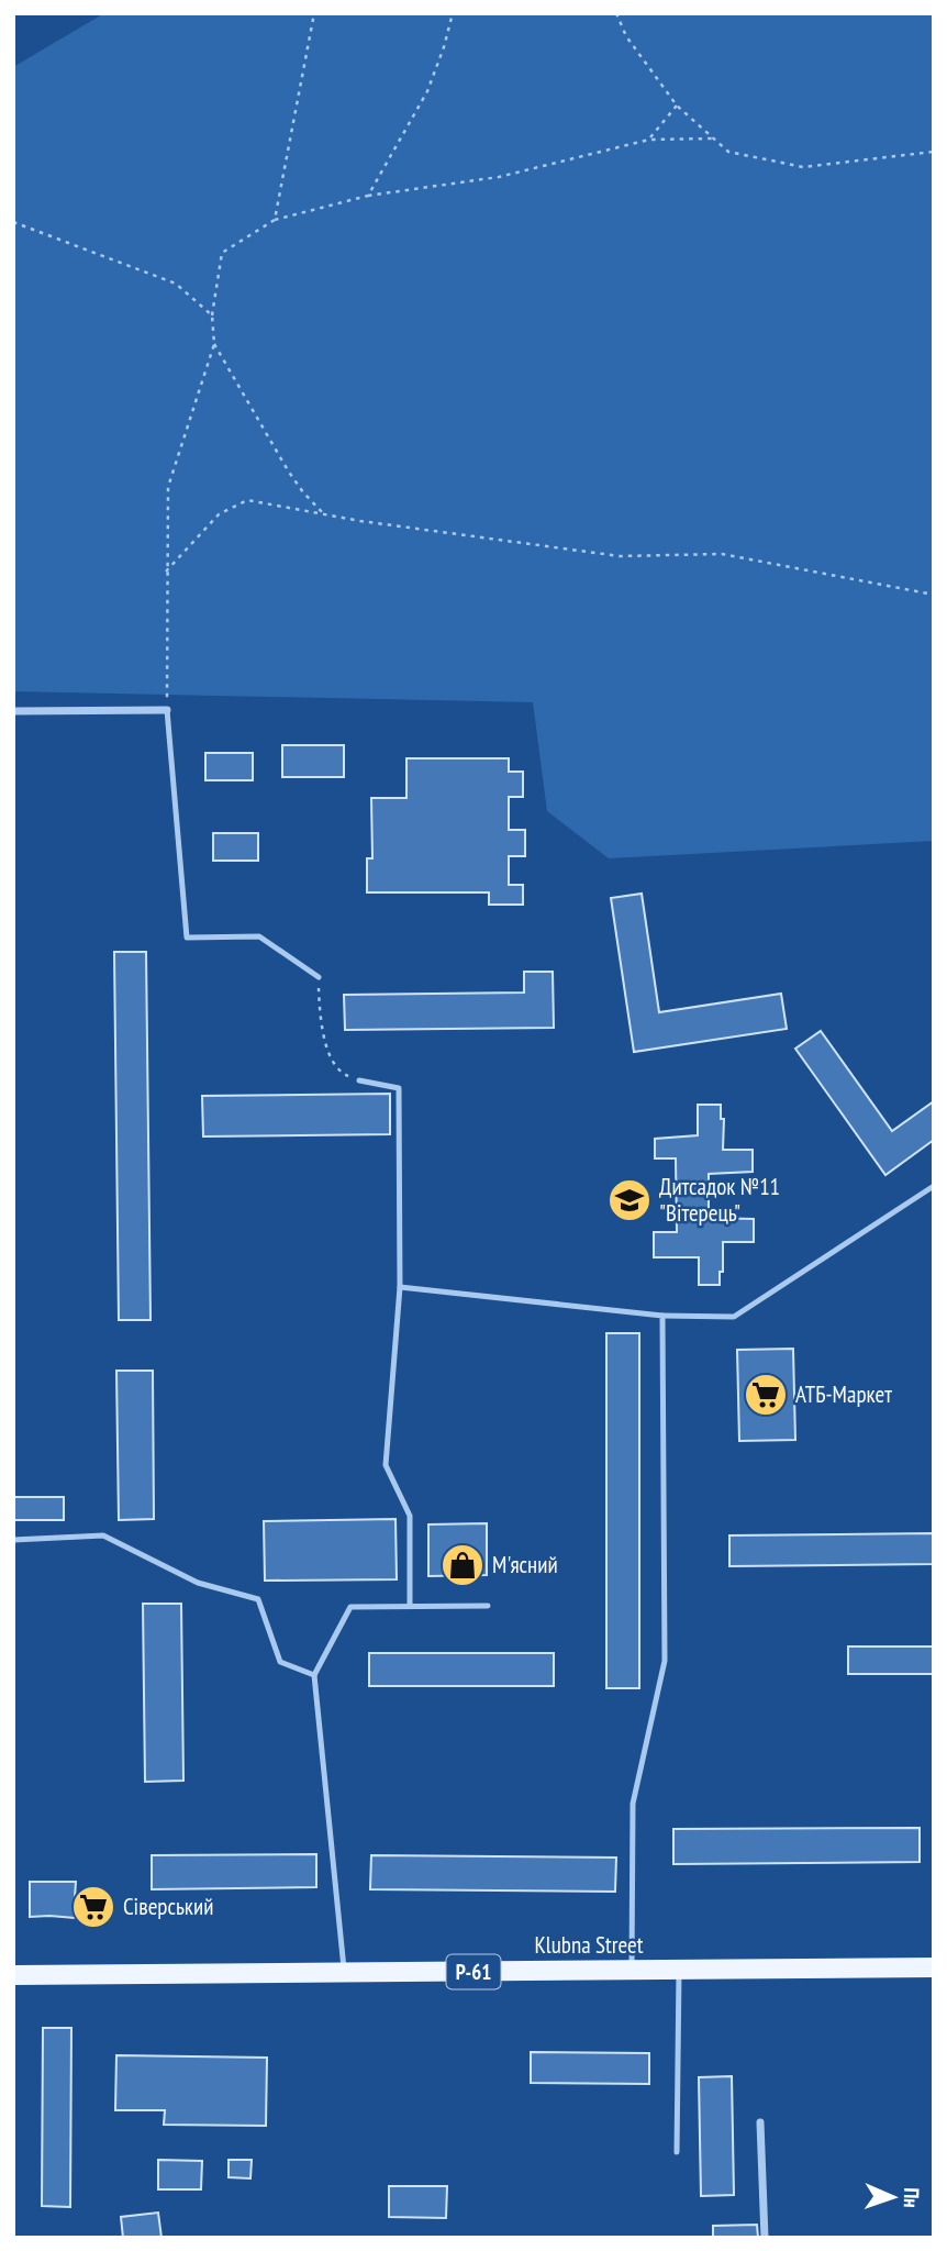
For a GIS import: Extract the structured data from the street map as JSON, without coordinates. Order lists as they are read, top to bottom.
{
  "streets": {
    "main road": ["Klubna Street", "Р-61"]
  },
  "places": {
    "school or university": ["Дитсадок №11 \"Вітерець\""],
    "supermarket": ["АТБ-Маркет", "Сіверський"],
    "shop": ["М'ясний"]
  },
  "north": "right"
}
